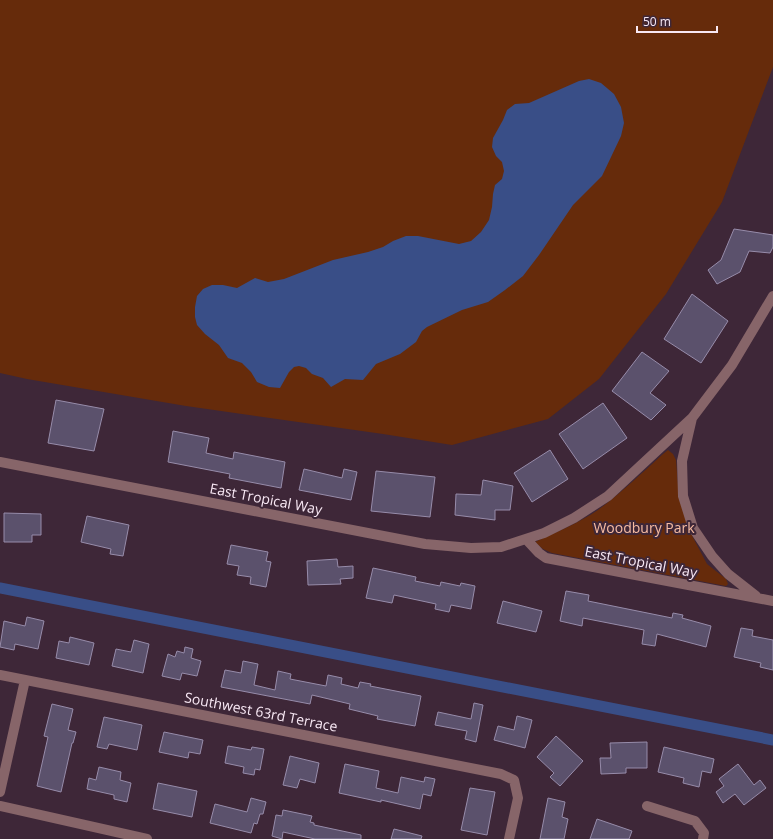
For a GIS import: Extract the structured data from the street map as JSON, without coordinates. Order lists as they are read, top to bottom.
{
  "streets": {
    "street": ["East Tropical Way", "Southwest 63rd Terrace"]
  },
  "parks": ["Woodbury Park"],
  "scale_bar": "50 m"
}
